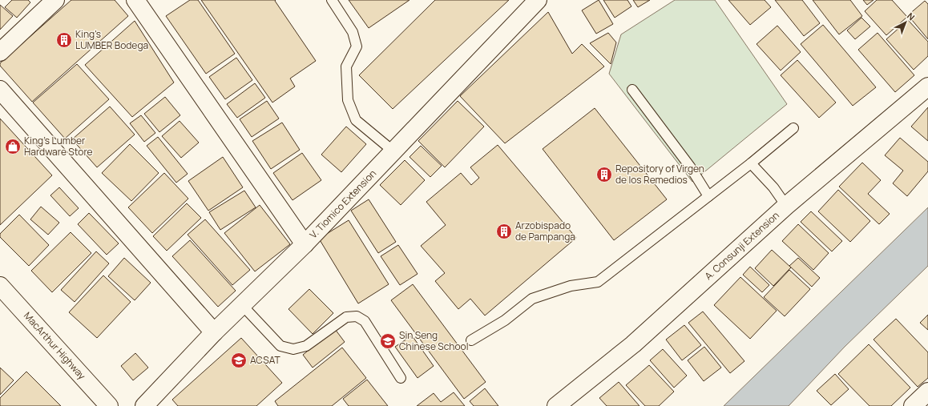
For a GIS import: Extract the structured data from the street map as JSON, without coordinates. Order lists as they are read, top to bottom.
{
  "streets": {
    "main road": ["V. Tiomico Extension", "A. Consunji Extension", "MacArthur Highway"]
  },
  "places": {
    "building": ["King's LUMBER Bodega", "Repository of Virgen de los Remedios", "Arzobispado de Pampanga"],
    "shop": ["King's Lumber Hardware Store"],
    "school or university": ["Sin Seng Chinese School", "ACSAT"]
  },
  "north": "top right"
}
